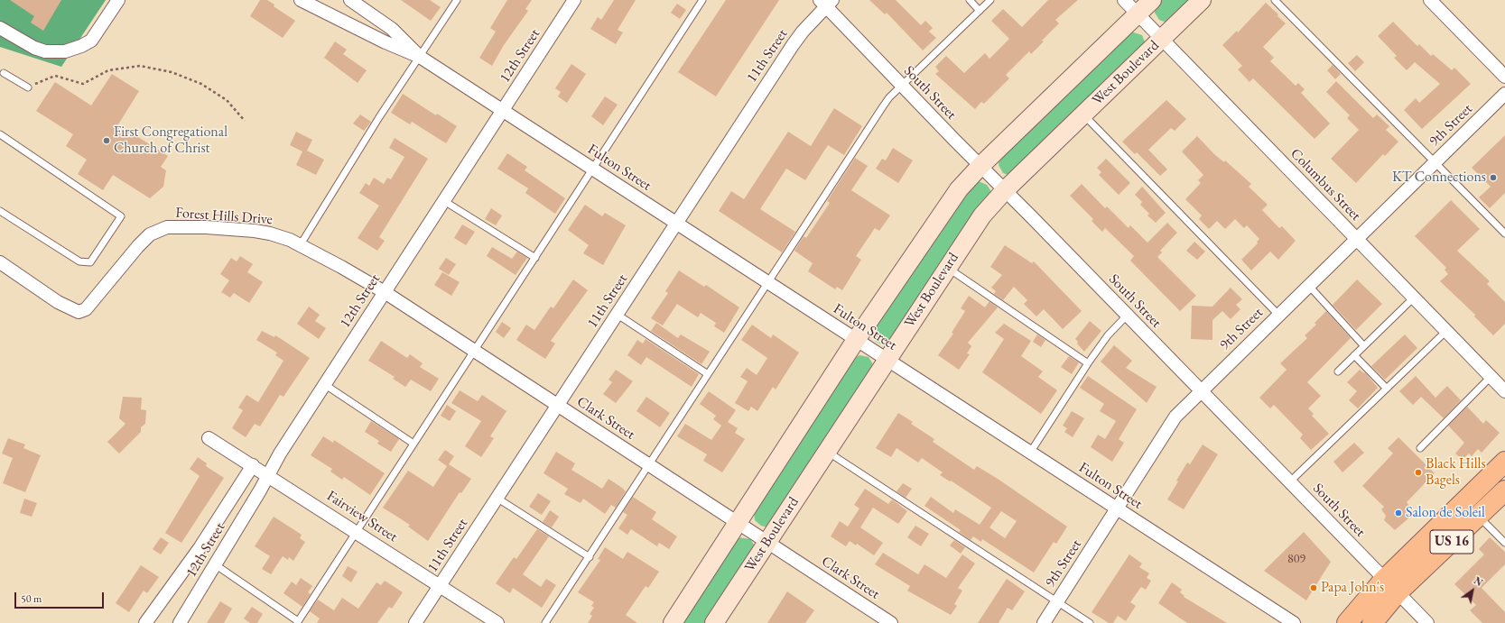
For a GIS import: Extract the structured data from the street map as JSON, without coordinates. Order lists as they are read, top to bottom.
{
  "streets": {
    "highway": ["US 16"],
    "street": [
      "12th Street",
      "11th Street",
      "West Boulevard",
      "South Street",
      "9th Street",
      "Fulton Street",
      "Columbus Street",
      "Forest Hills Drive",
      "Clark Street",
      "Fairview Street"
    ]
  },
  "crossings": [
    ["12th Street", "Fulton Street"],
    ["12th Street", "Clark Street"],
    ["12th Street", "Fairview Street"],
    ["11th Street", "South Street"],
    ["11th Street", "Fulton Street"],
    ["11th Street", "Clark Street"],
    ["11th Street", "Fairview Street"],
    ["West Boulevard", "South Street"],
    ["West Boulevard", "Fulton Street"],
    ["West Boulevard", "Columbus Street"],
    ["West Boulevard", "Clark Street"],
    ["South Street", "9th Street"],
    ["South Street", "US 16"],
    ["9th Street", "Fulton Street"],
    ["9th Street", "Columbus Street"],
    ["Forest Hills Drive", "Clark Street"]
  ],
  "places": [
    "First Congregational Church of Christ",
    "KT Connections",
    "Black Hills Bagels",
    "Salon de Soleil",
    "Papa John's"
  ],
  "house_numbers": ["809"],
  "scale_bar": "50 m",
  "north": "top right"
}
